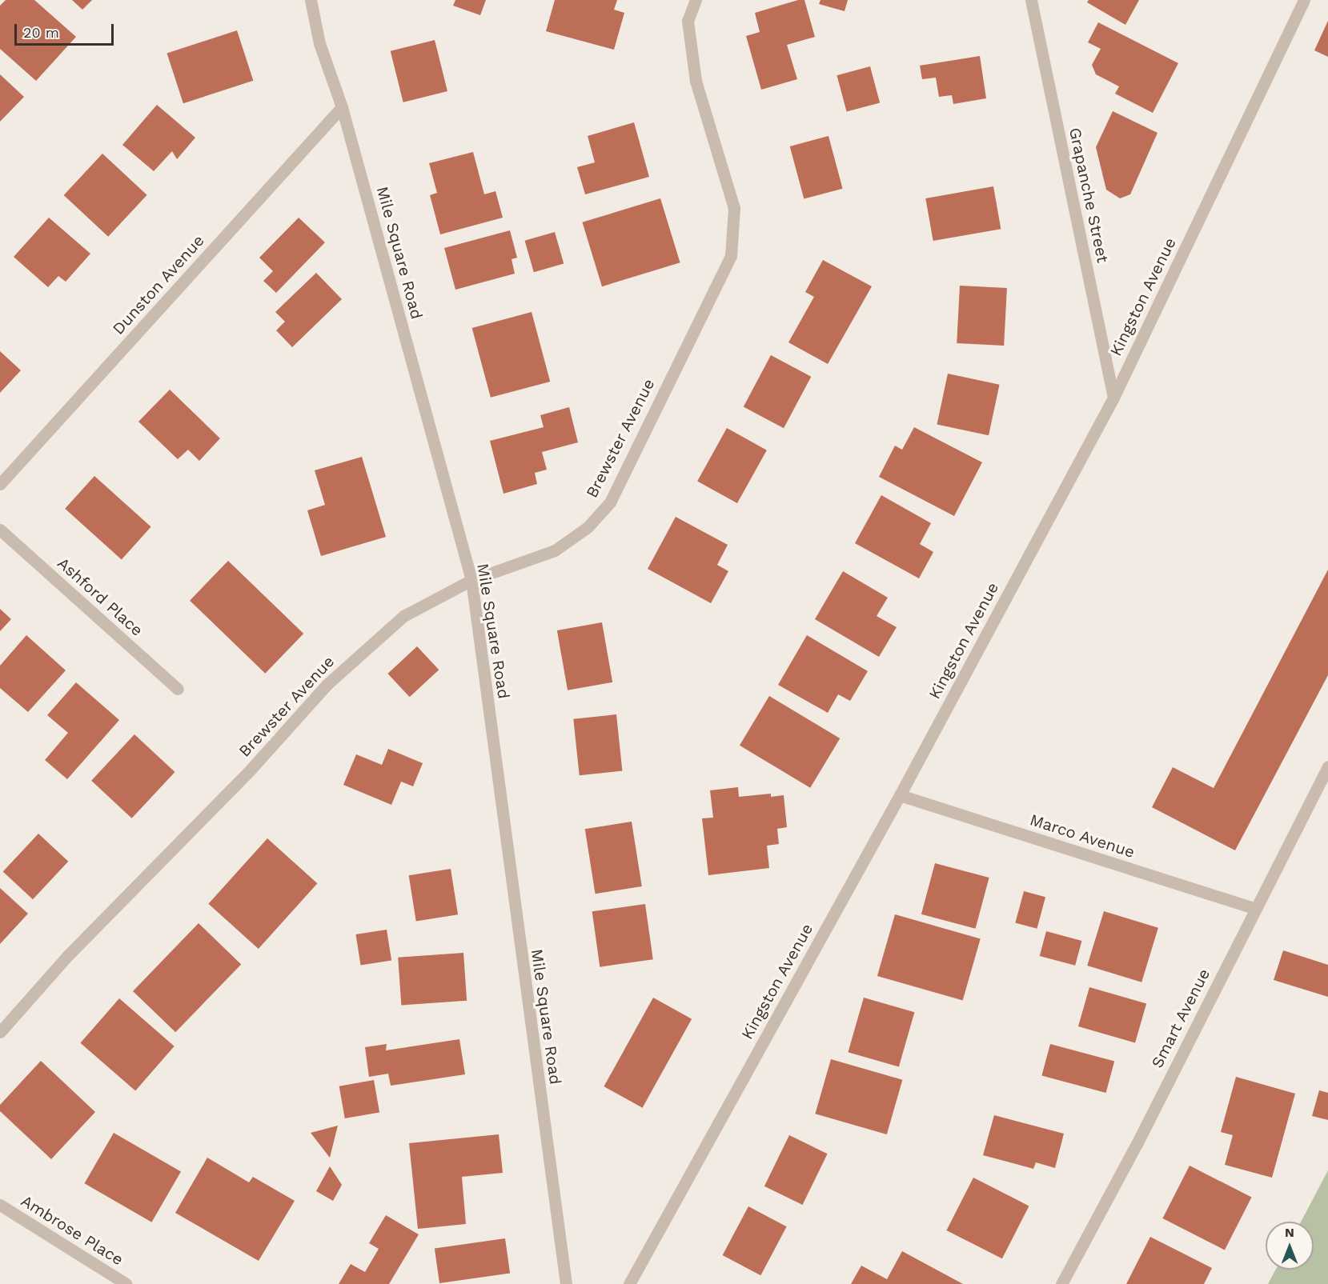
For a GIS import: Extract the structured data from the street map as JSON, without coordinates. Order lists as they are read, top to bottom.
{
  "streets": {
    "street": [
      "Grapanche Street",
      "Mile Square Road",
      "Dunston Avenue",
      "Kingston Avenue",
      "Brewster Avenue",
      "Ashford Place",
      "Marco Avenue",
      "Smart Avenue",
      "Ambrose Place"
    ]
  },
  "crossings": [
    ["Grapanche Street", "Kingston Avenue"],
    ["Mile Square Road", "Dunston Avenue"],
    ["Mile Square Road", "Brewster Avenue"],
    ["Kingston Avenue", "Marco Avenue"],
    ["Marco Avenue", "Smart Avenue"]
  ],
  "scale_bar": "20 m",
  "north": "top"
}
